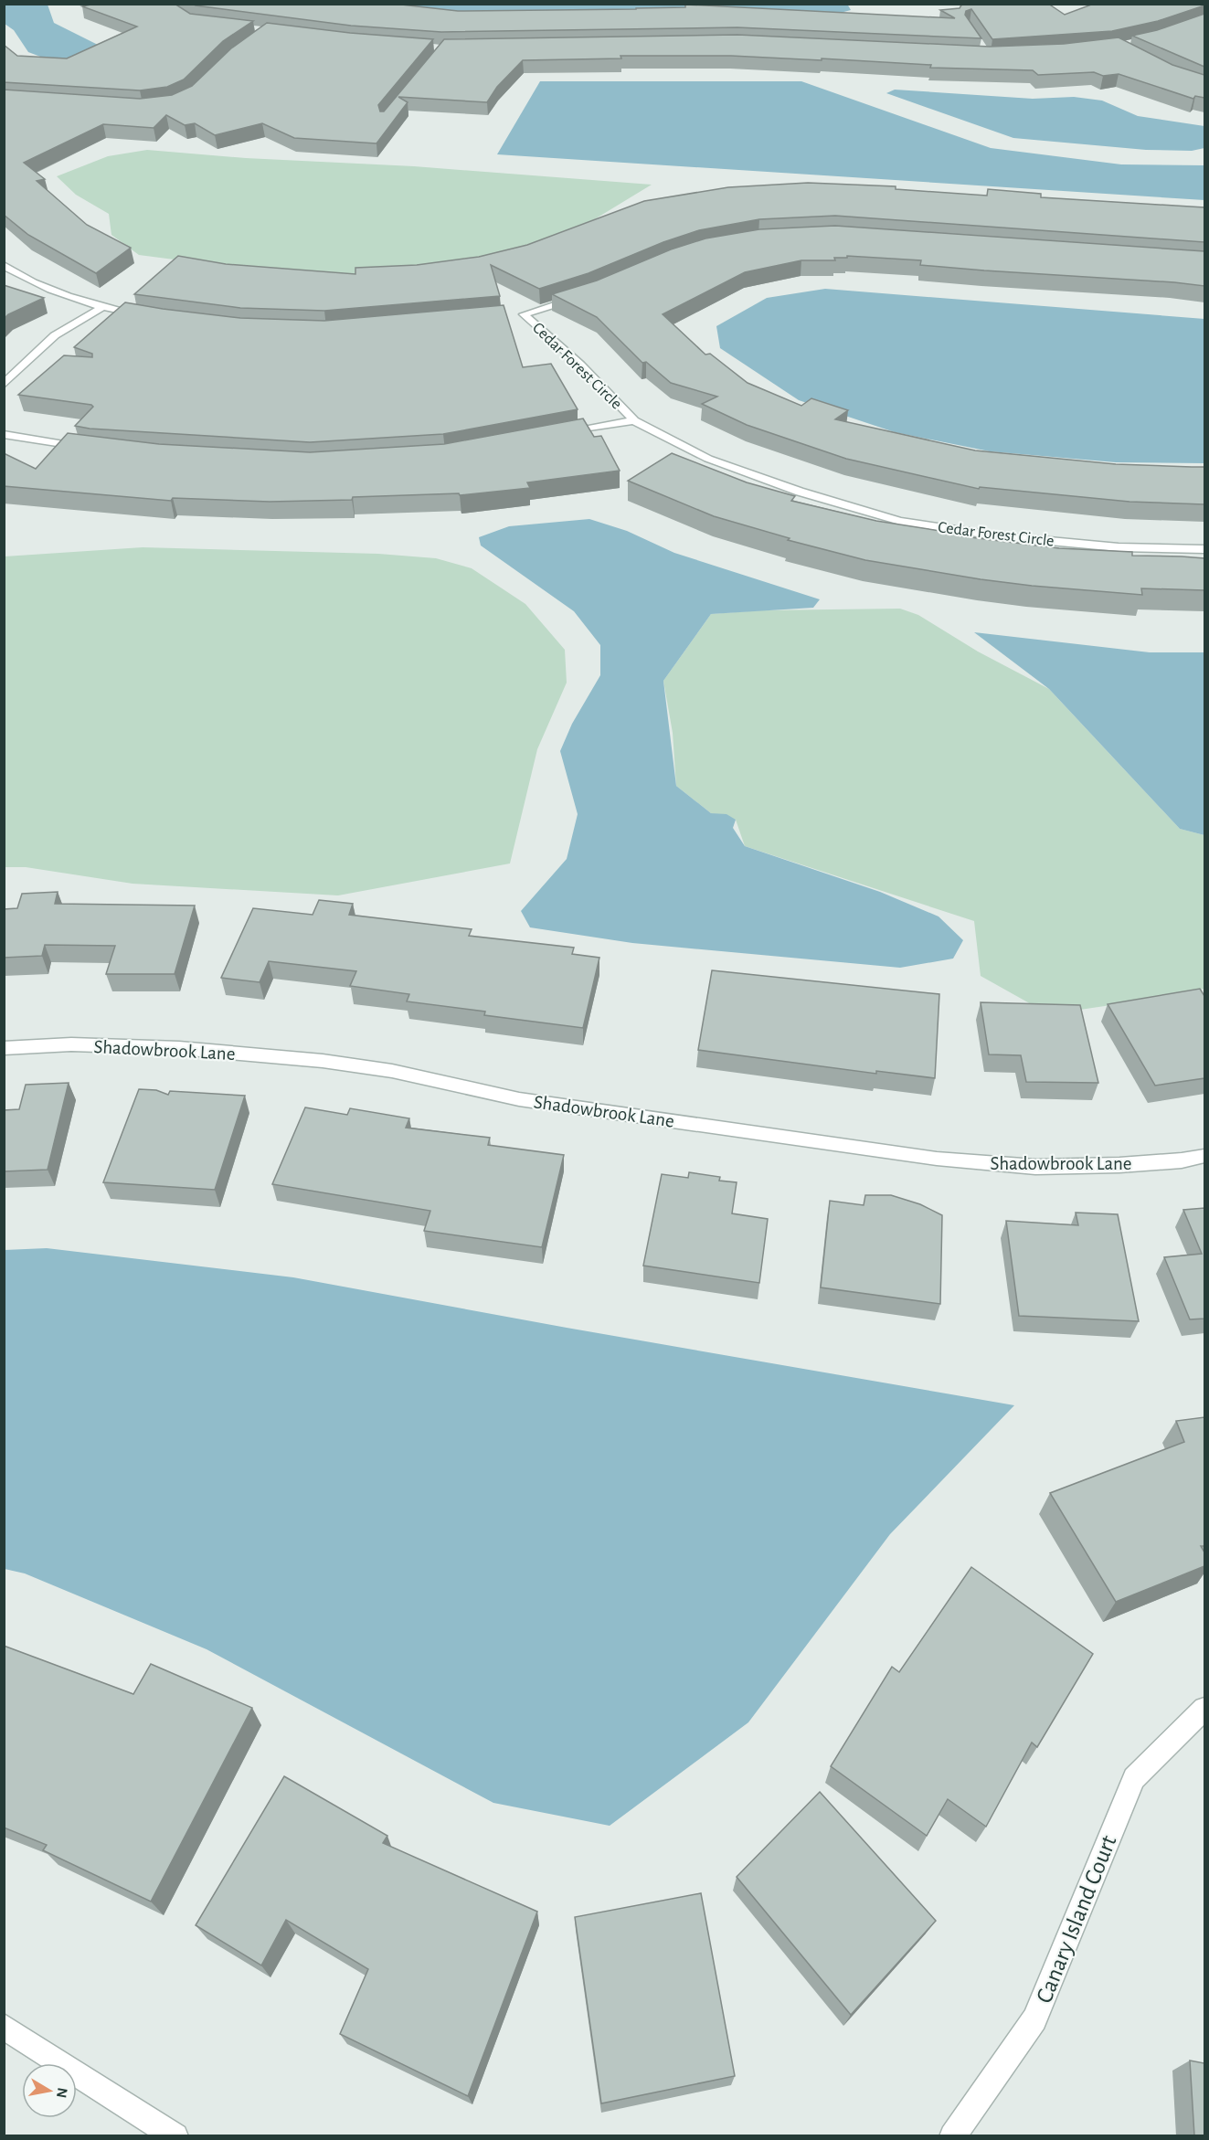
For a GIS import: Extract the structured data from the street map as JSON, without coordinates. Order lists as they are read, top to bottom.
{
  "streets": {
    "street": ["Cedar Forest Circle", "Shadowbrook Lane", "Canary Island Court"]
  },
  "north": "right"
}
